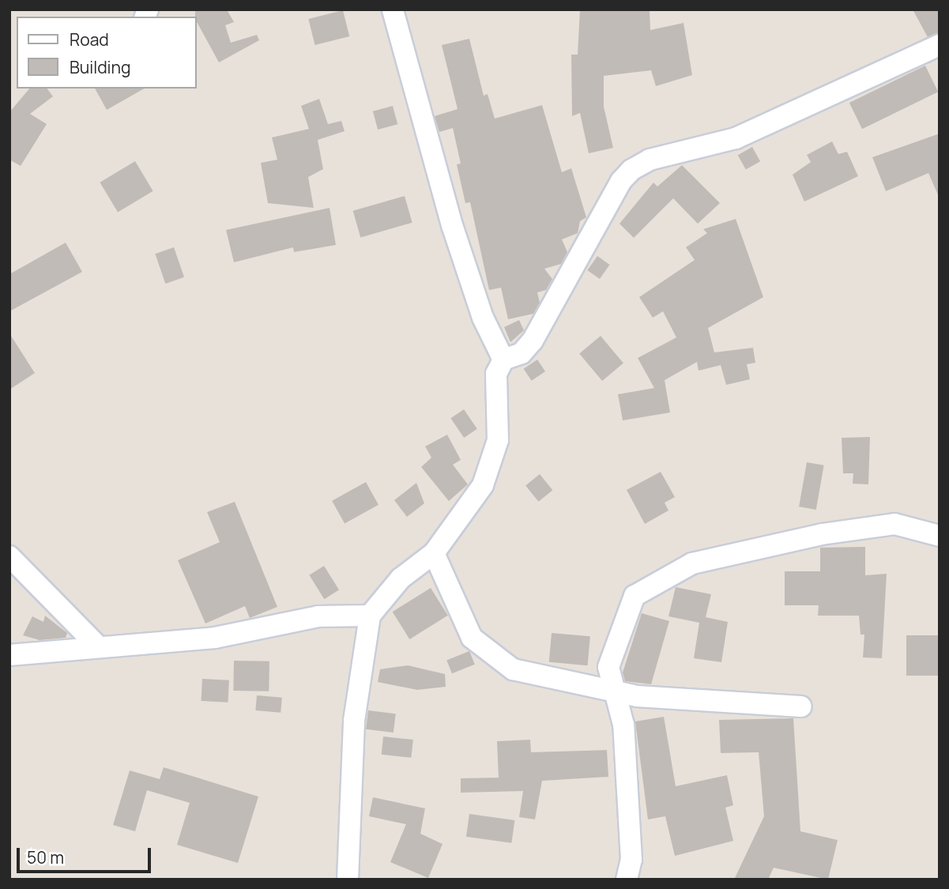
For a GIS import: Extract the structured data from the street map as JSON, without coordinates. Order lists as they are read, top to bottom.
{
  "legend": ["Road", "Building"],
  "scale_bar": "50 m"
}
